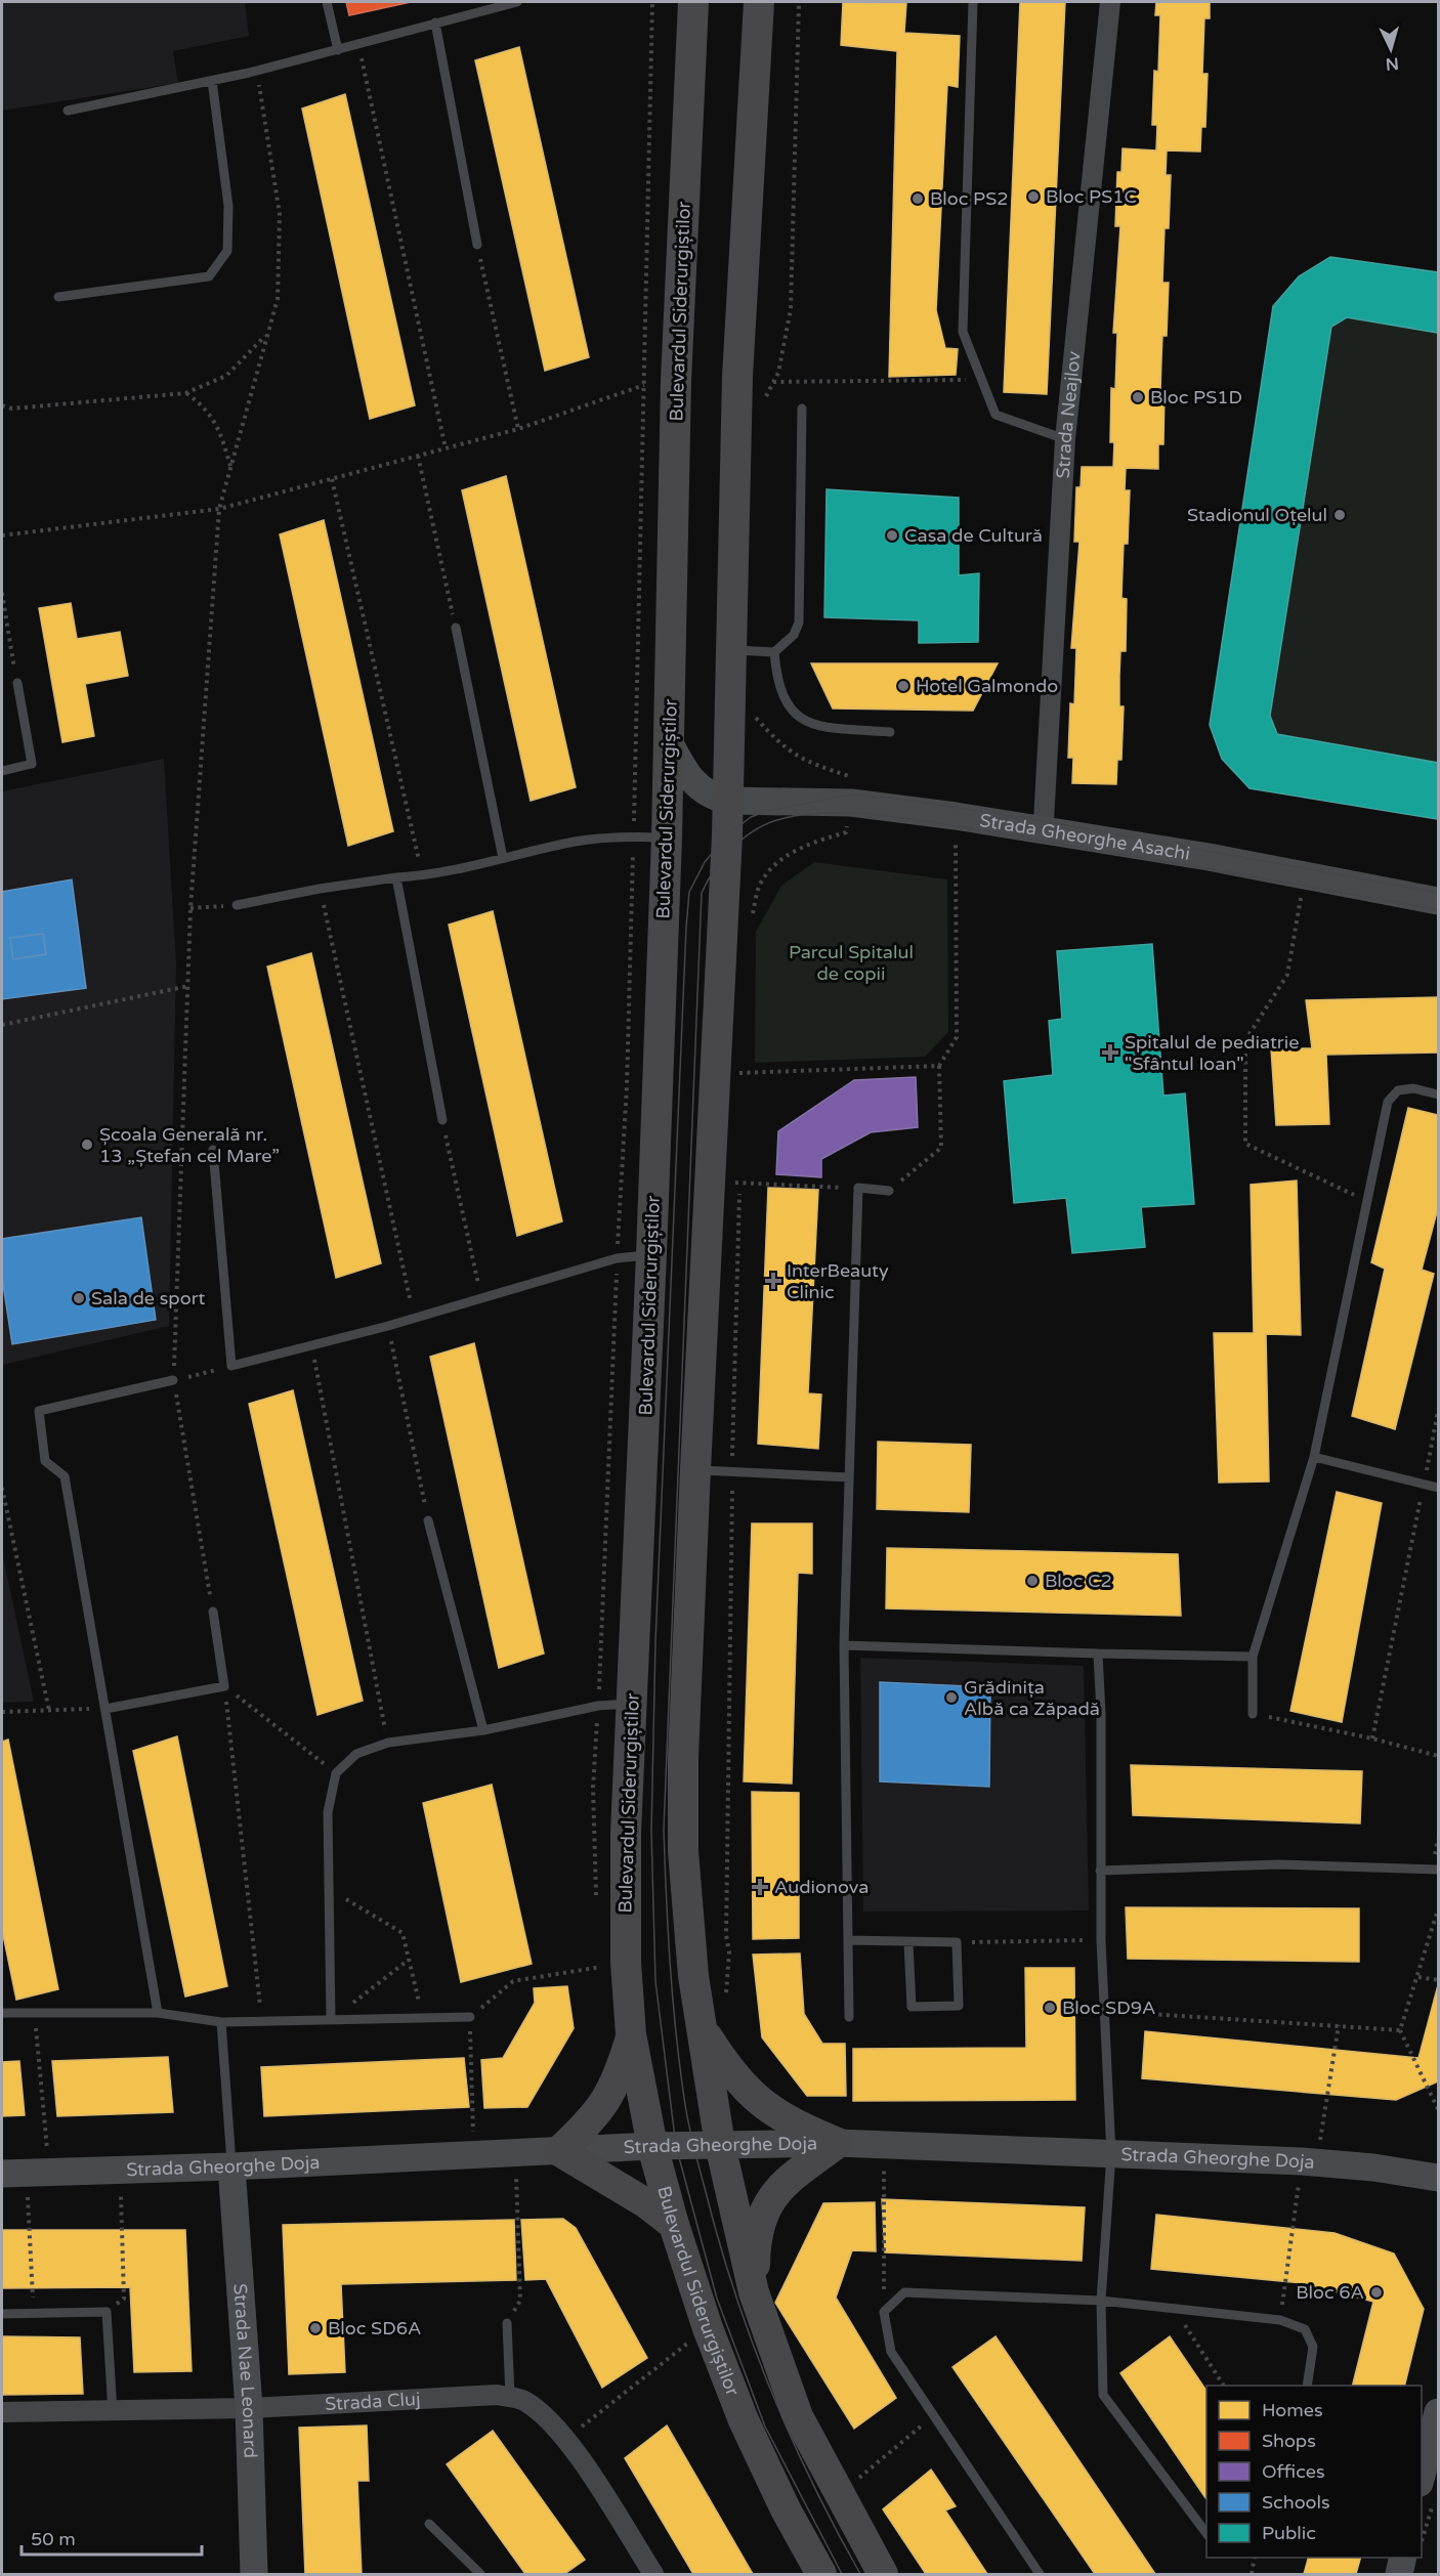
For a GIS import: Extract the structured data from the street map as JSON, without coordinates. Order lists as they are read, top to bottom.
{
  "streets": {
    "main road": ["Bulevardul Siderurgiștilor"],
    "street": [
      "Strada Neajlov",
      "Strada Gheorghe Asachi",
      "Strada Gheorghe Doja",
      "Strada Nae Leonard",
      "Strada Cluj"
    ]
  },
  "crossings": [
    ["Bulevardul Siderurgiștilor", "Strada Gheorghe Doja"],
    ["Strada Neajlov", "Strada Gheorghe Asachi"],
    ["Strada Gheorghe Doja", "Strada Nae Leonard"],
    ["Strada Nae Leonard", "Strada Cluj"]
  ],
  "parks": ["Parcul Spitalul de copii"],
  "places": {
    "other": [
      "Bloc PS1C",
      "Bloc PS2",
      "Bloc PS1D",
      "Stadionul Oțelul",
      "Casa de Cultură",
      "Hotel Galmondo",
      "Școala Generală nr. 13 „Ștefan cel Mare”",
      "Sala de sport",
      "Bloc C2",
      "Grădinița Albă ca Zăpadă",
      "Bloc SD9A",
      "Bloc 6A",
      "Bloc SD6A"
    ],
    "health": ["Spitalul de pediatrie \"Sfântul Ioan\"", "InterBeauty Clinic", "Audionova"]
  },
  "legend": [
    "Homes",
    "Shops",
    "Offices",
    "Schools",
    "Public"
  ],
  "scale_bar": "50 m",
  "north": "bottom"
}
